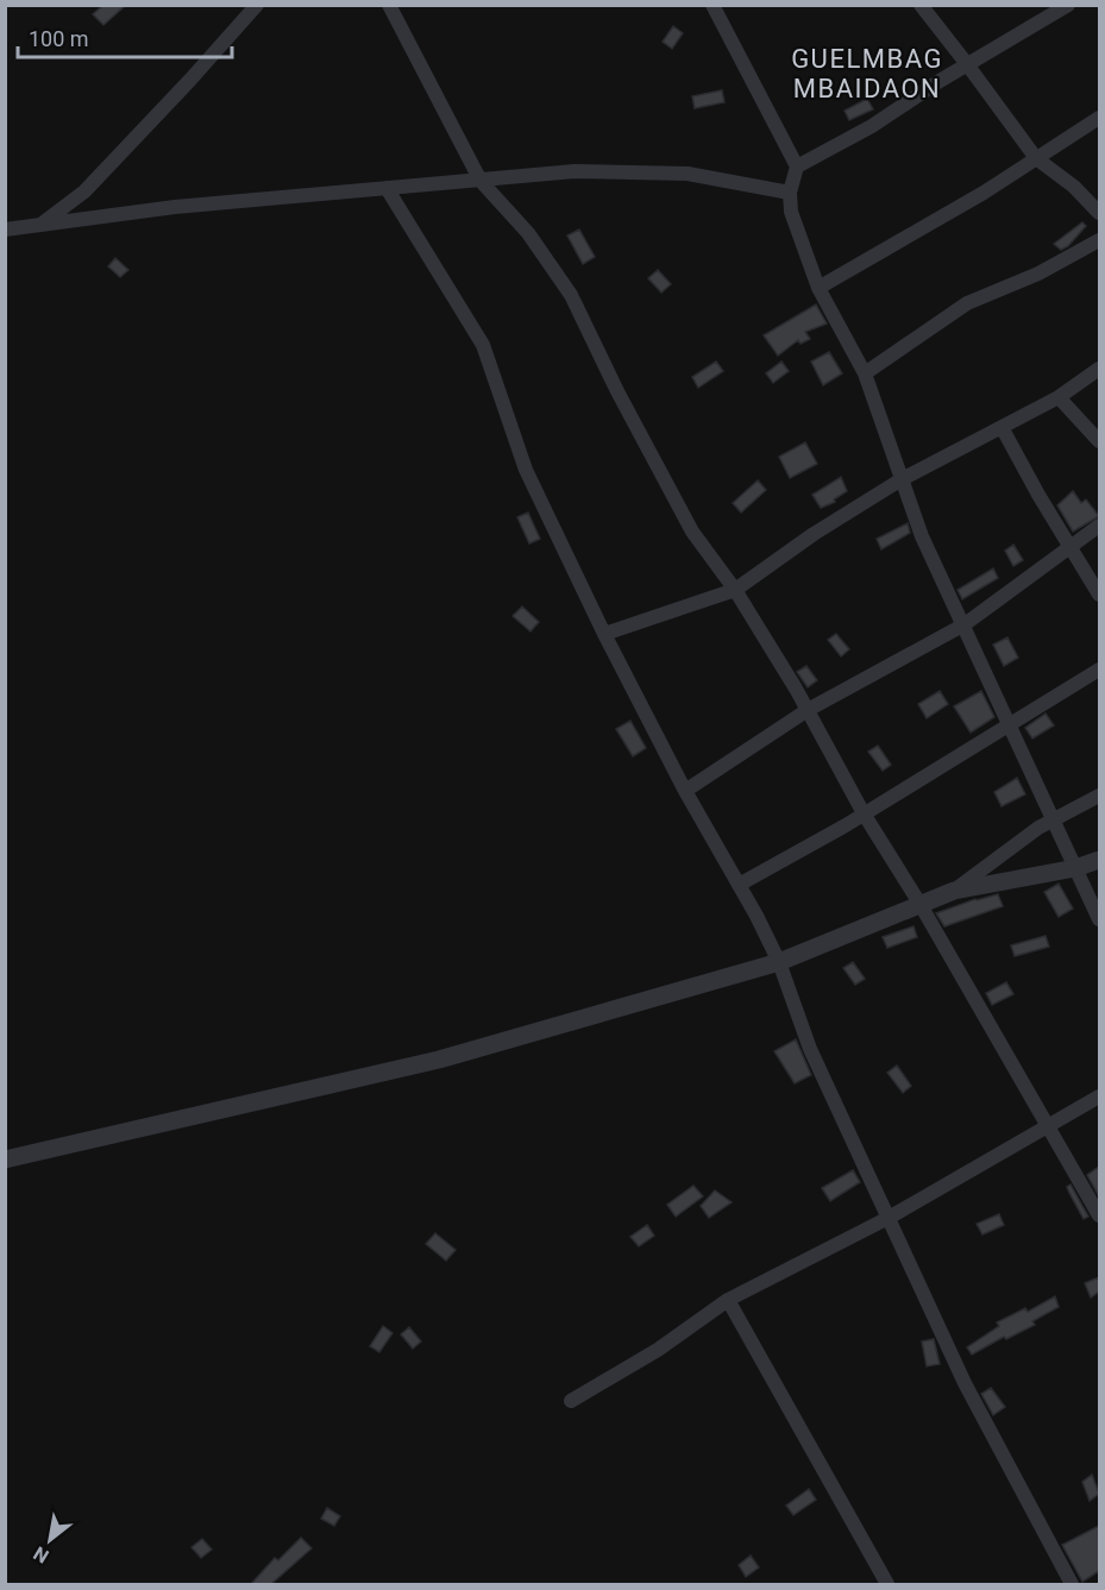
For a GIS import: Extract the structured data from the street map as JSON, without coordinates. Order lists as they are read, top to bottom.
{
  "districts": ["GUELMBAG MBAIDAON"],
  "scale_bar": "100 m",
  "north": "bottom left"
}
